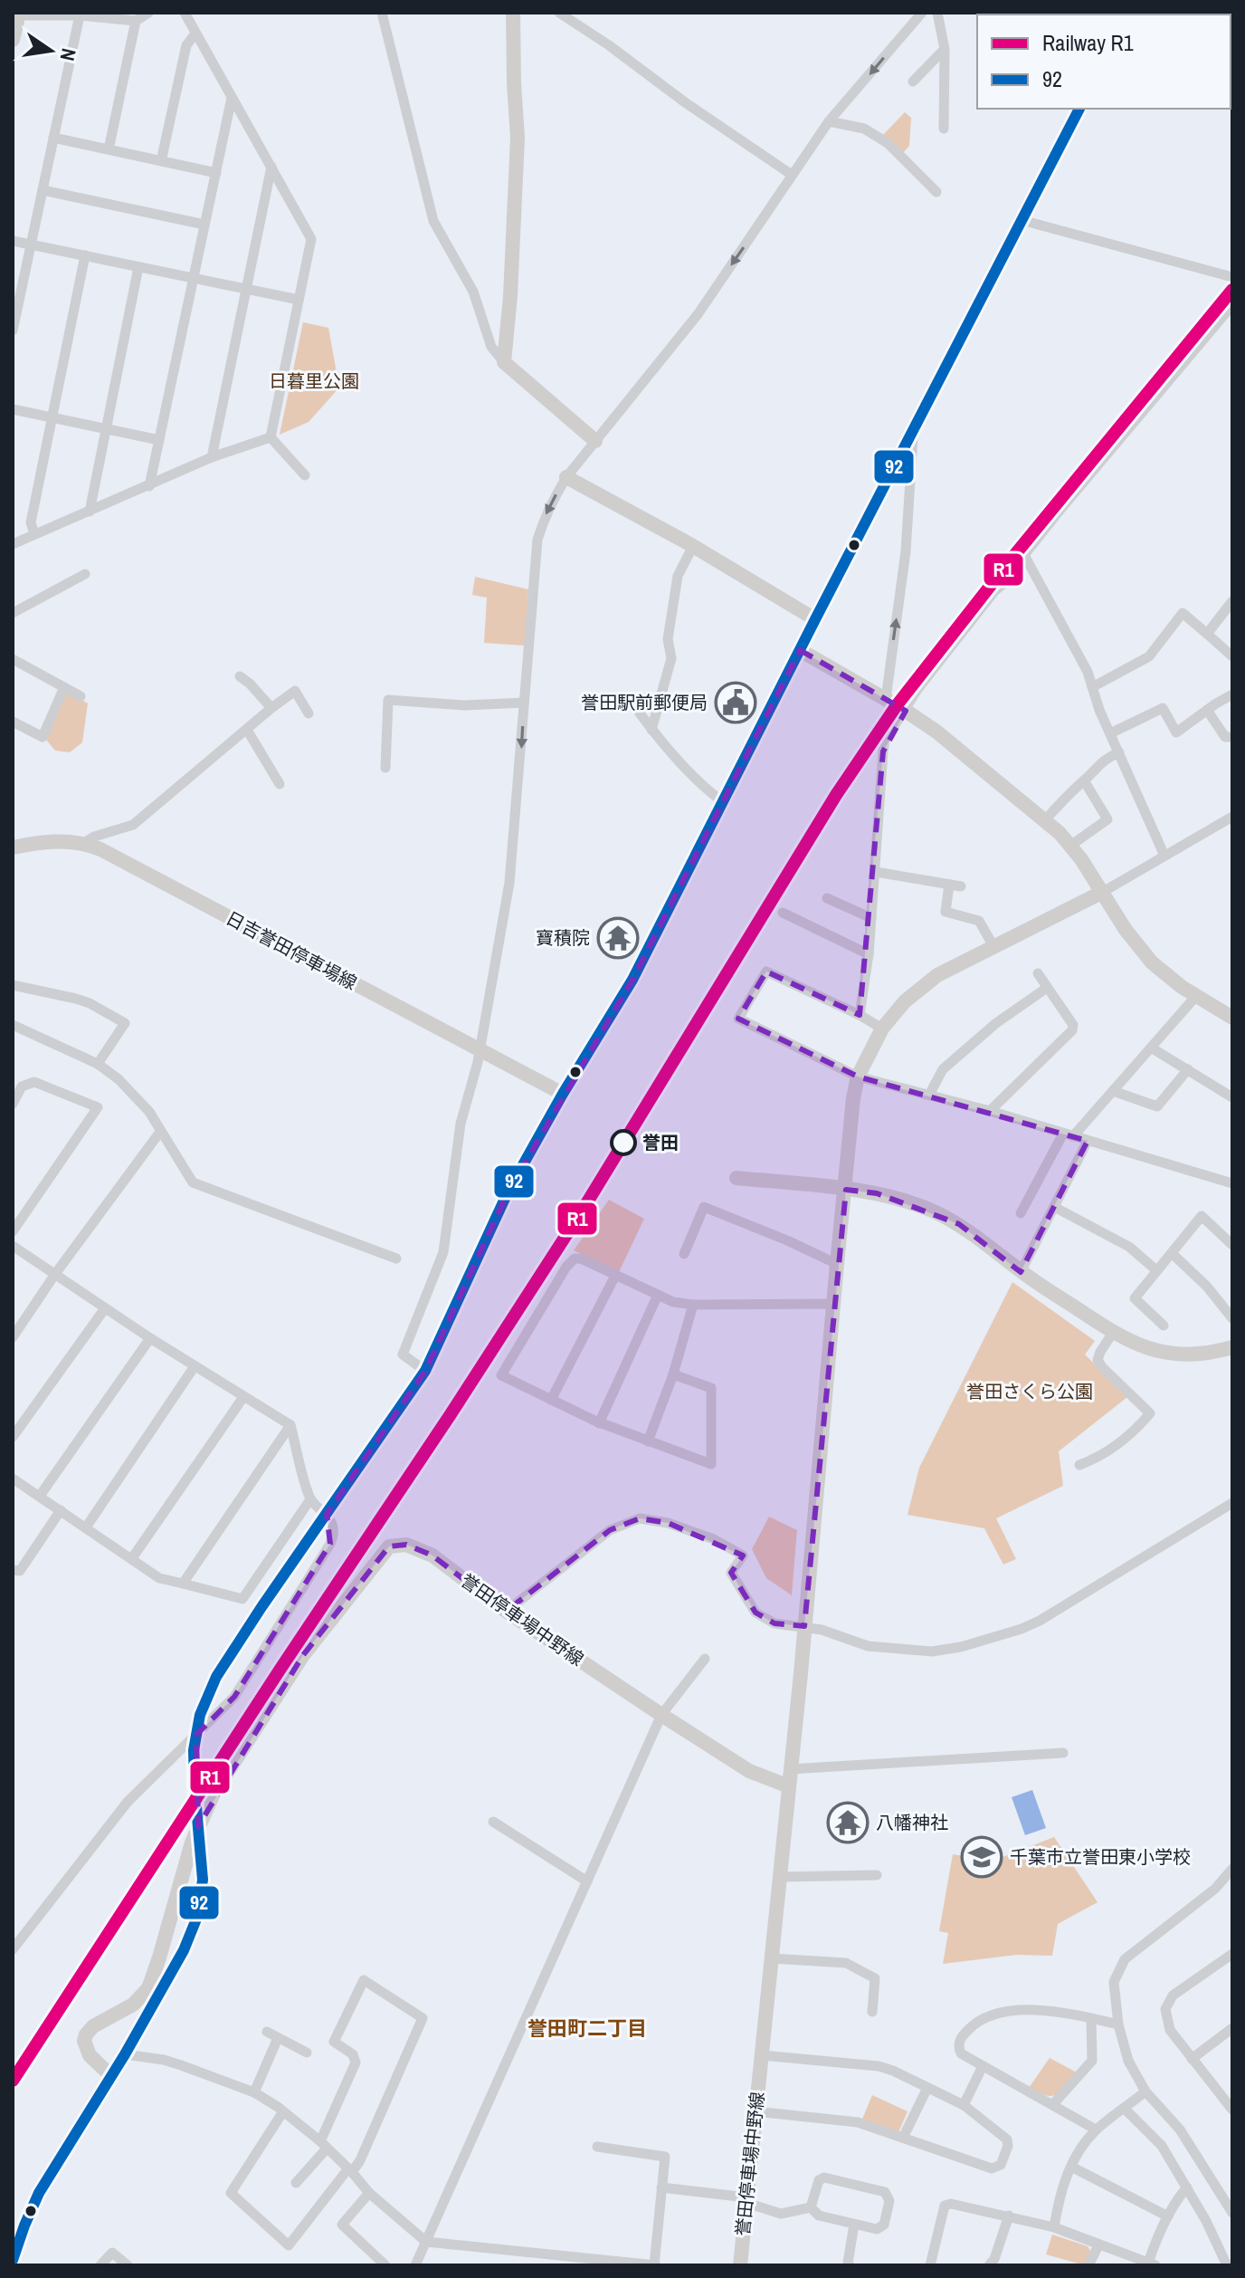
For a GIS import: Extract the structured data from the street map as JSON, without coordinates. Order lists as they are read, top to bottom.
{
  "streets": {
    "street": ["日吉誉田停車場線", "誉田停車場中野線"]
  },
  "districts": ["誉田町二丁目"],
  "parks": ["日暮里公園", "誉田さくら公園"],
  "places": {
    "public building": ["誉田駅前郵便局"],
    "temple": ["寶積院", "八幡神社"],
    "other": ["誉田"],
    "school or university": ["千葉市立誉田東小学校"]
  },
  "lines": ["transit line 92", "rail line R1"],
  "legend": ["Railway R1", "92"],
  "north": "right"
}
